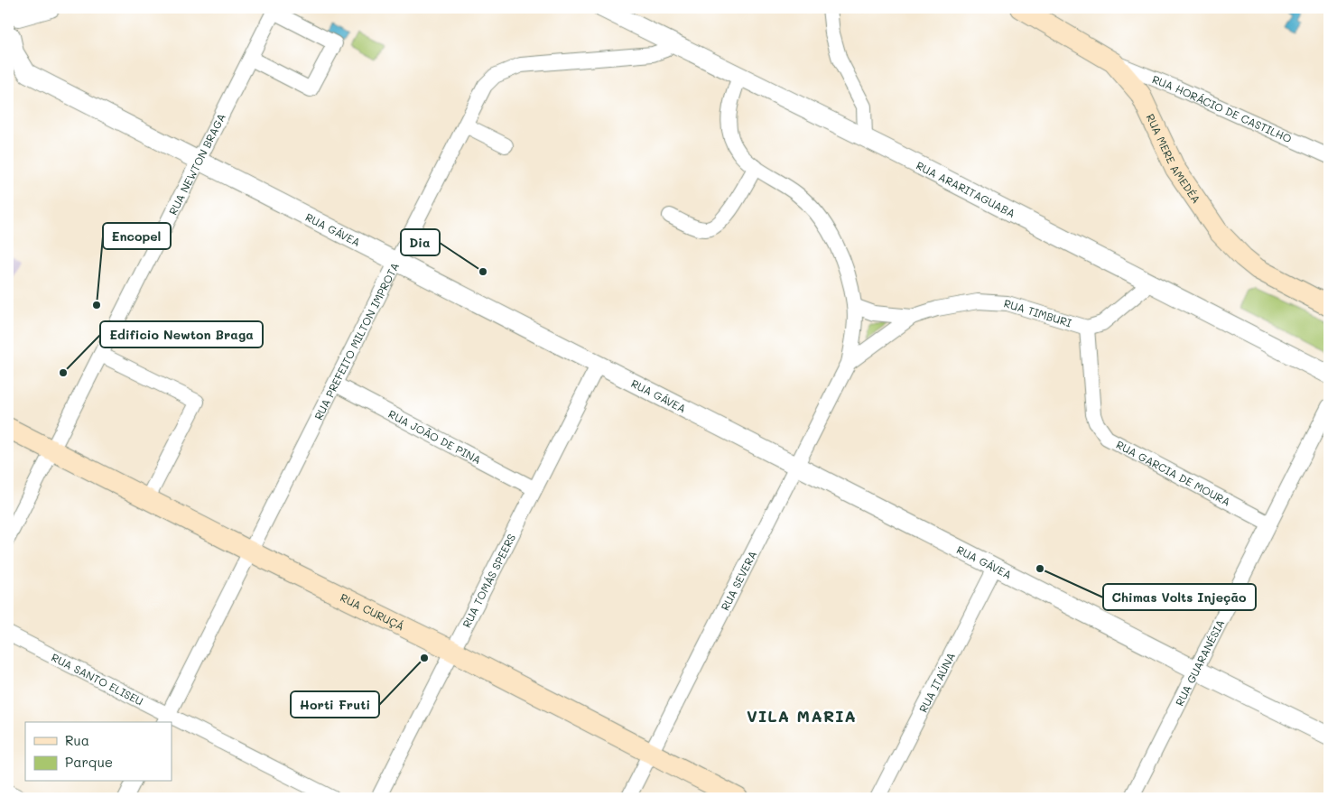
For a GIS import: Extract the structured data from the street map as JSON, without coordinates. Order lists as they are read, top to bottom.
{
  "streets": {
    "main road": ["RUA MERE AMEDÉA", "RUA CURUÇÁ"],
    "street": [
      "RUA HORÁCIO DE CASTILHO",
      "RUA NEWTON BRAGA",
      "RUA ARARITAGUABA",
      "RUA GÁVEA",
      "RUA TIMBURI",
      "RUA PREFEITO MILTON IMPROTA",
      "RUA JOÃO DE PINA",
      "RUA GARCIA DE MOURA",
      "RUA TOMÁS SPEERS",
      "RUA SEVERA",
      "RUA GUARANÉSIA",
      "RUA SANTO ELISEU",
      "RUA ITAÚNA"
    ]
  },
  "crossings": [
    ["RUA HORÁCIO DE CASTILHO", "RUA MERE AMEDÉA"],
    ["RUA NEWTON BRAGA", "RUA GÁVEA"],
    ["RUA NEWTON BRAGA", "RUA CURUÇÁ"],
    ["RUA ARARITAGUABA", "RUA TIMBURI"],
    ["RUA ARARITAGUABA", "RUA PREFEITO MILTON IMPROTA"],
    ["RUA GÁVEA", "RUA PREFEITO MILTON IMPROTA"],
    ["RUA GÁVEA", "RUA TOMÁS SPEERS"],
    ["RUA GÁVEA", "RUA SEVERA"],
    ["RUA GÁVEA", "RUA GUARANÉSIA"],
    ["RUA GÁVEA", "RUA ITAÚNA"],
    ["RUA TIMBURI", "RUA GARCIA DE MOURA"],
    ["RUA PREFEITO MILTON IMPROTA", "RUA JOÃO DE PINA"],
    ["RUA PREFEITO MILTON IMPROTA", "RUA CURUÇÁ"],
    ["RUA PREFEITO MILTON IMPROTA", "RUA SANTO ELISEU"],
    ["RUA JOÃO DE PINA", "RUA TOMÁS SPEERS"],
    ["RUA GARCIA DE MOURA", "RUA GUARANÉSIA"],
    ["RUA TOMÁS SPEERS", "RUA CURUÇÁ"],
    ["RUA SEVERA", "RUA CURUÇÁ"]
  ],
  "districts": ["VILA MARIA"],
  "places": [
    "Dia",
    "Encopel",
    "Edificio Newton Braga",
    "Chimas Volts Injeção",
    "Horti Fruti"
  ],
  "legend": ["Rua", "Parque"]
}
